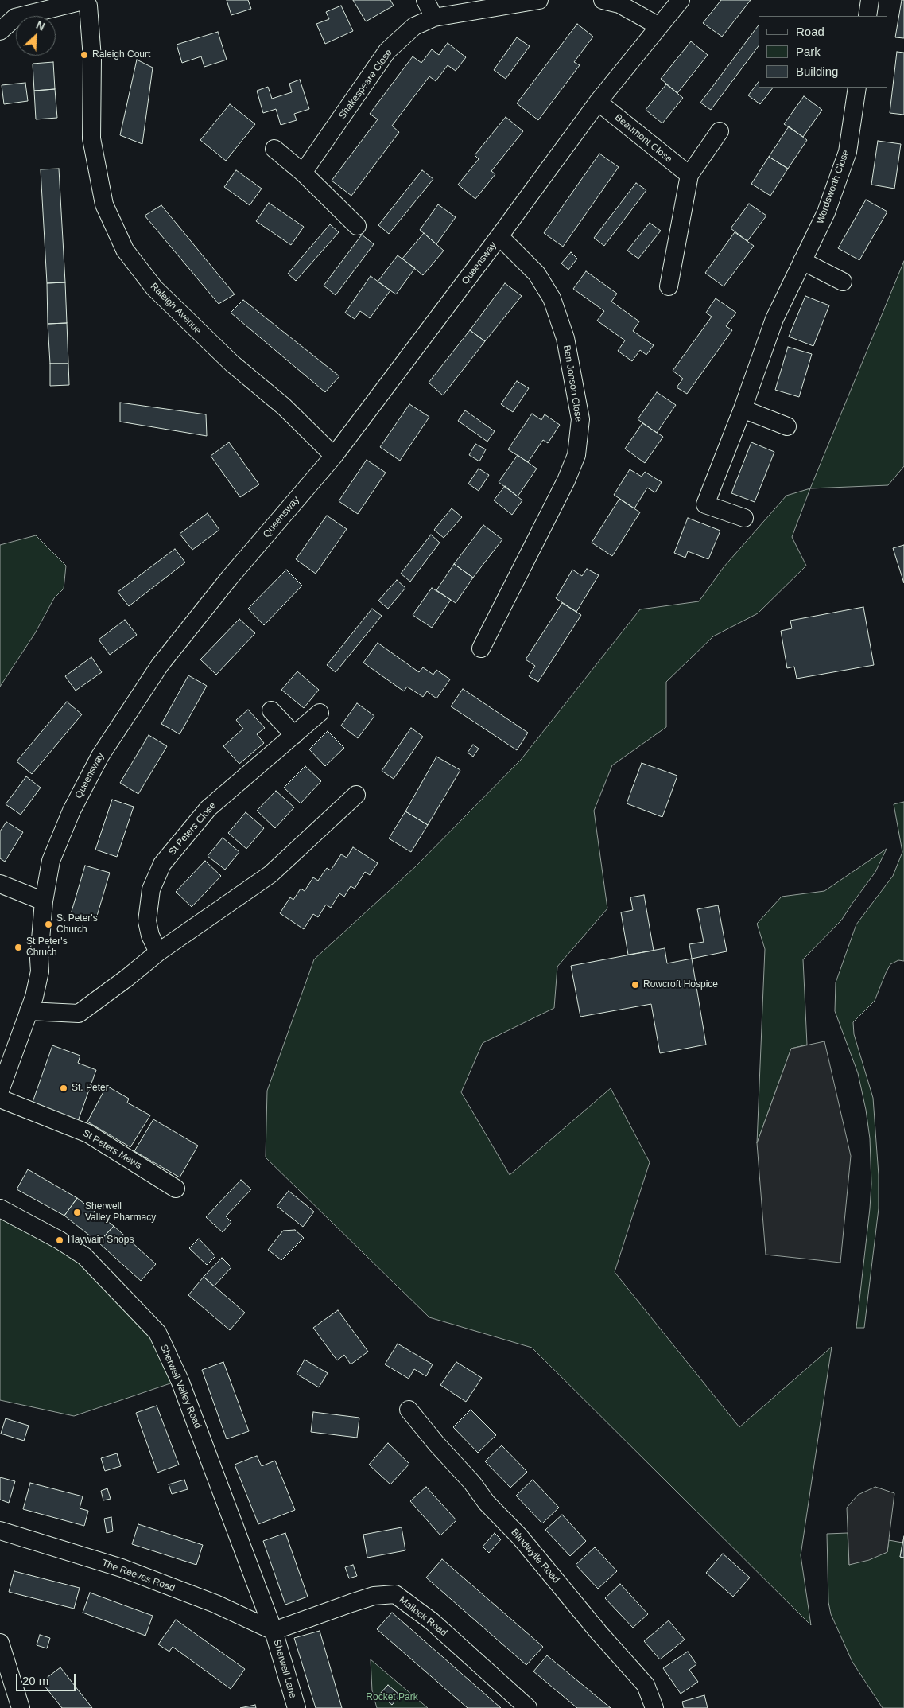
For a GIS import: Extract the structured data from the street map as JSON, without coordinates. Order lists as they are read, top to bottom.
{
  "streets": {
    "street": [
      "Shakespeare Close",
      "Beaumont Close",
      "Wordsworth Close",
      "Queensway",
      "Raleigh Avenue",
      "Ben Jonson Close",
      "St Peters Close",
      "St Peters Mews",
      "Sherwell Valley Road",
      "Blindwylle Road",
      "The Reeves Road",
      "Mallock Road",
      "Sherwell Lane"
    ]
  },
  "crossings": [
    ["Beaumont Close", "Queensway"],
    ["Queensway", "Raleigh Avenue"],
    ["Queensway", "Ben Jonson Close"],
    ["Sherwell Valley Road", "The Reeves Road"],
    ["Sherwell Valley Road", "Mallock Road"],
    ["Sherwell Valley Road", "Sherwell Lane"],
    ["The Reeves Road", "Mallock Road"],
    ["The Reeves Road", "Sherwell Lane"],
    ["Mallock Road", "Sherwell Lane"]
  ],
  "parks": ["Rocket Park"],
  "places": [
    "Raleigh Court",
    "St Peter's Church",
    "St Peter's Chruch",
    "Rowcroft Hospice",
    "St. Peter",
    "Sherwell Valley Pharmacy",
    "Haywain Shops"
  ],
  "legend": ["Road", "Park", "Building"],
  "scale_bar": "20 m",
  "north": "top right"
}
